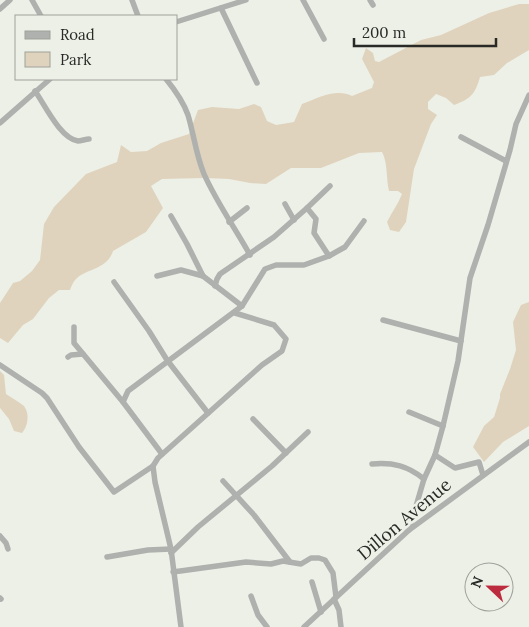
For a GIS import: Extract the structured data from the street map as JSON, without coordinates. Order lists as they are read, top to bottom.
{
  "streets": {
    "street": ["Dillon Avenue"]
  },
  "legend": ["Road", "Park"],
  "scale_bar": "200 m",
  "north": "left"
}
